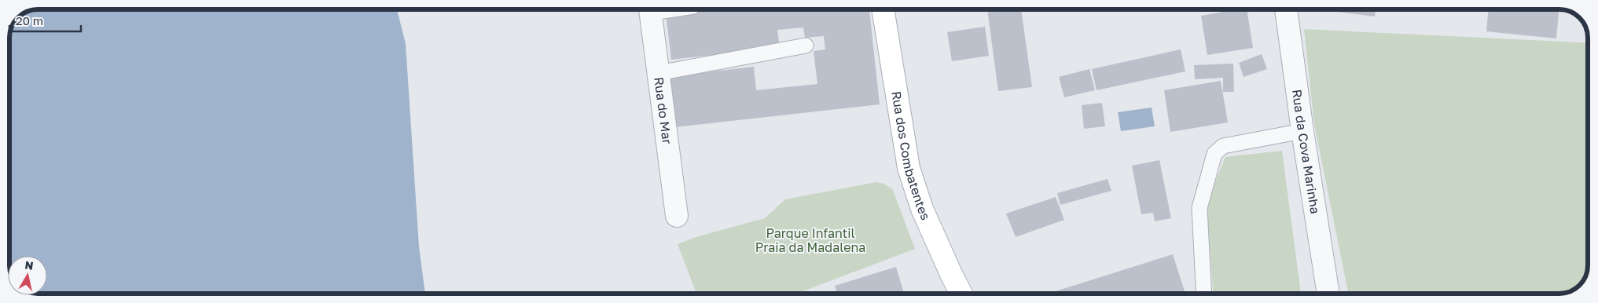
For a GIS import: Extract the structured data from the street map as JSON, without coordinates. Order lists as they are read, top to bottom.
{
  "streets": {
    "main road": ["Rua dos Combatentes"],
    "street": ["Rua do Mar", "Rua da Cova Marinha"]
  },
  "parks": ["Parque Infantil Praia da Madalena"],
  "scale_bar": "20 m",
  "north": "top"
}
